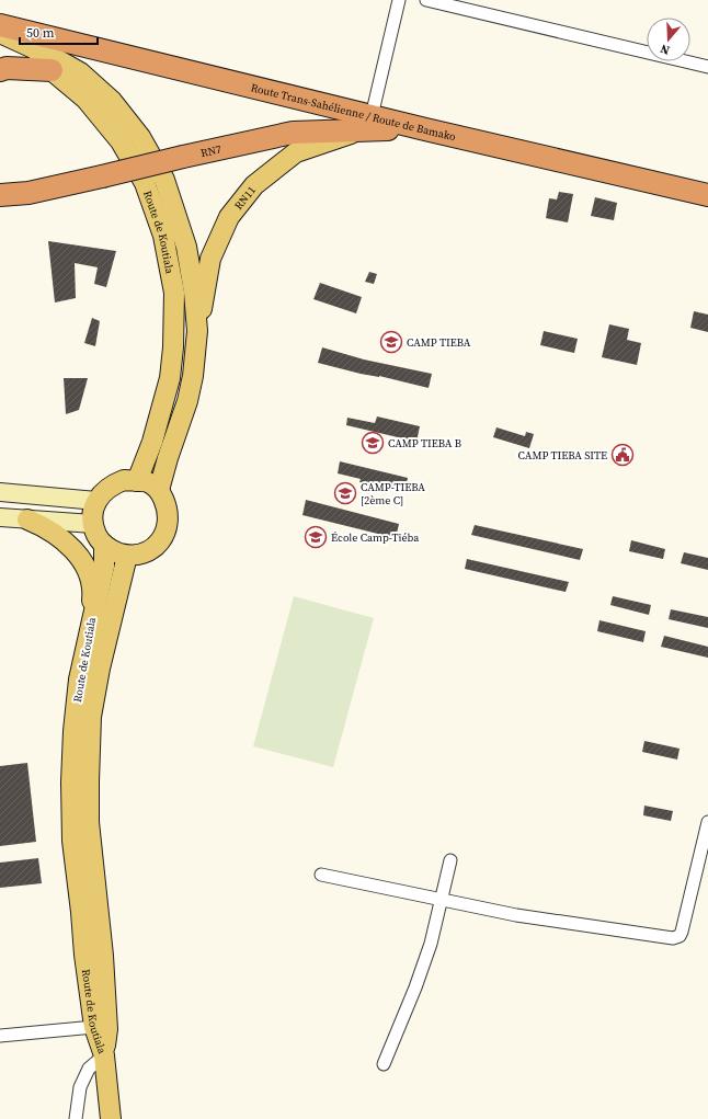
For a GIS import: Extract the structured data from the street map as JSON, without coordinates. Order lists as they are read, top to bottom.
{
  "streets": {
    "highway": ["Route Trans-Sahélienne / Route de Bamako", "RN7"],
    "main road": ["RN11", "Route de Koutiala"]
  },
  "crossings": [
    ["Route Trans-Sahélienne / Route de Bamako", "RN7"],
    ["Route Trans-Sahélienne / Route de Bamako", "RN11"],
    ["RN7", "RN11"],
    ["RN11", "Route de Koutiala"]
  ],
  "places": {
    "school or university": [
      "CAMP TIEBA",
      "CAMP TIEBA B",
      "CAMP-TIEBA [2ème C]",
      "École Camp-Tiéba"
    ],
    "public building": ["CAMP TIEBA SITE"]
  },
  "scale_bar": "50 m",
  "north": "bottom"
}
